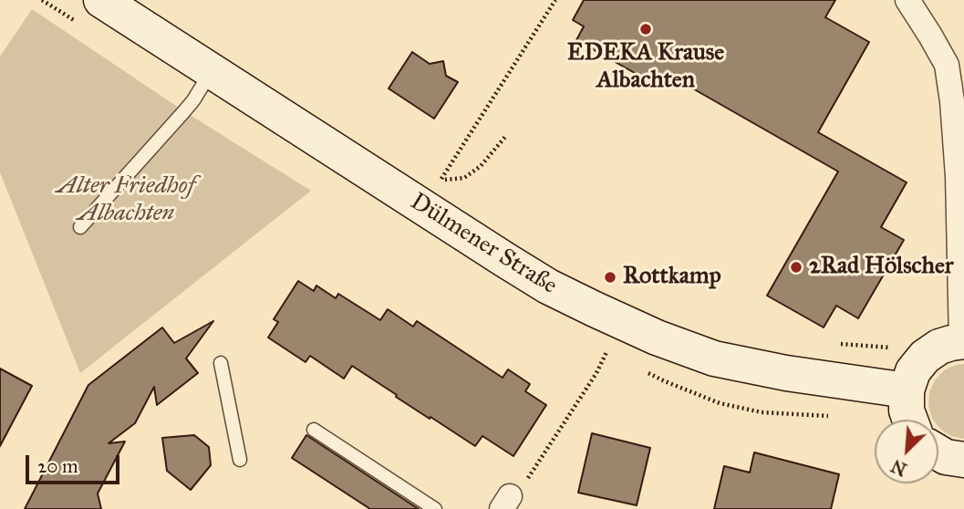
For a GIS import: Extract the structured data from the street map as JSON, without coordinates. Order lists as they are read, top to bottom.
{
  "streets": {
    "main road": ["Dülmener Straße"]
  },
  "parks": ["Alter Friedhof Albachten"],
  "places": ["EDEKA Krause Albachten", "2Rad Hölscher", "Rottkamp"],
  "scale_bar": "20 m",
  "north": "bottom left"
}
